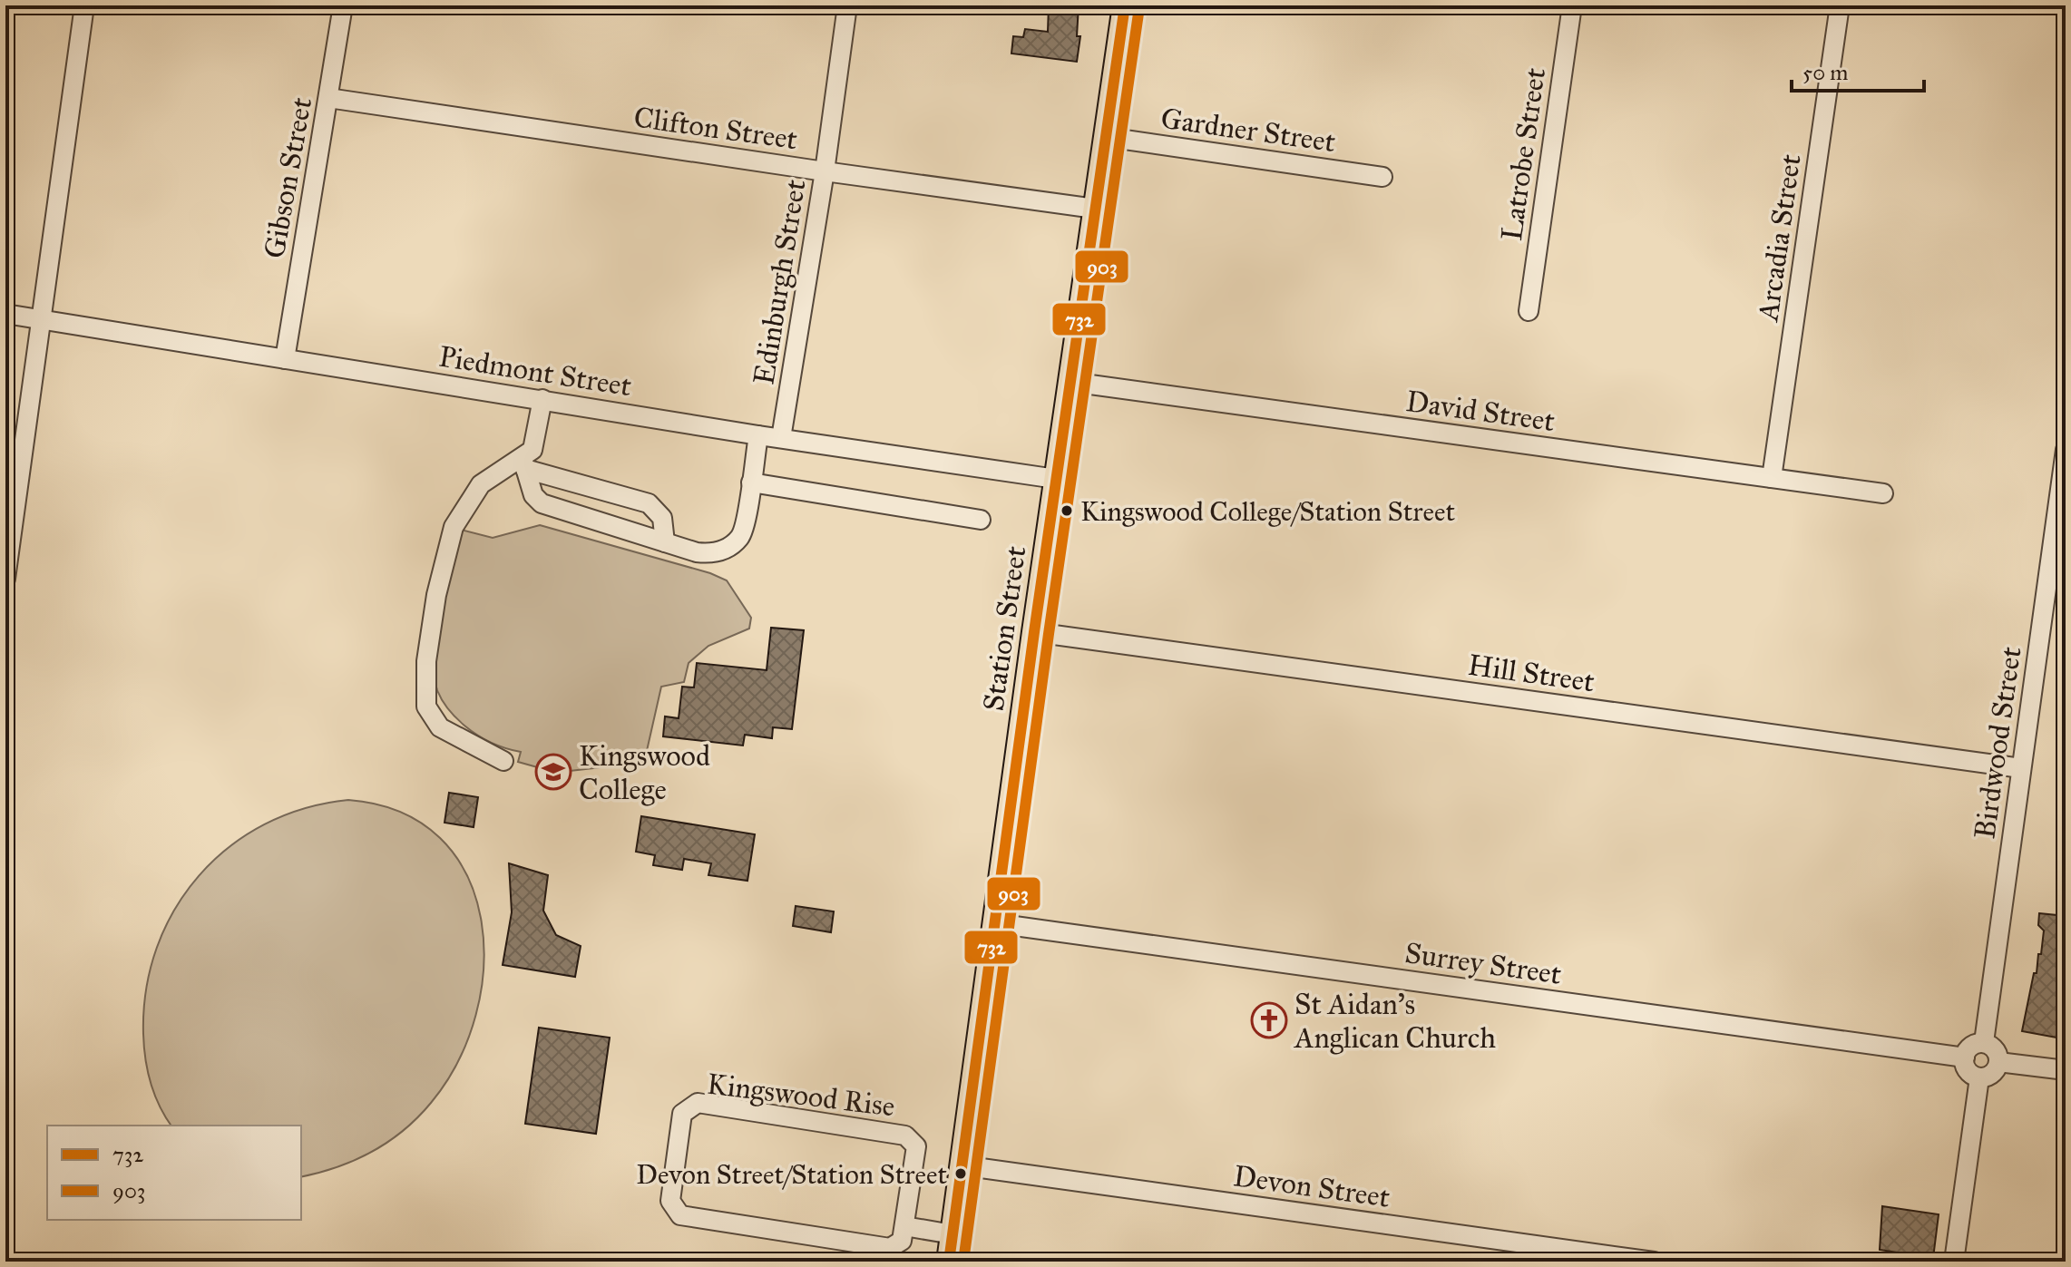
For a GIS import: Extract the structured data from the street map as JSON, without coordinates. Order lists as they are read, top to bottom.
{
  "streets": {
    "main road": ["Station Street"],
    "street": [
      "Clifton Street",
      "Gardner Street",
      "Latrobe Street",
      "Gibson Street",
      "Arcadia Street",
      "Edinburgh Street",
      "Piedmont Street",
      "David Street",
      "Hill Street",
      "Birdwood Street",
      "Surrey Street",
      "Kingswood Rise",
      "Devon Street"
    ]
  },
  "crossings": [
    ["Clifton Street", "Gibson Street"],
    ["Clifton Street", "Edinburgh Street"],
    ["Clifton Street", "Station Street"],
    ["Gardner Street", "Station Street"],
    ["Gibson Street", "Piedmont Street"],
    ["Arcadia Street", "David Street"],
    ["Edinburgh Street", "Piedmont Street"],
    ["Piedmont Street", "Station Street"],
    ["David Street", "Station Street"],
    ["Station Street", "Hill Street"],
    ["Station Street", "Surrey Street"],
    ["Station Street", "Devon Street"],
    ["Hill Street", "Birdwood Street"],
    ["Birdwood Street", "Surrey Street"]
  ],
  "places": {
    "other": ["Kingswood College/Station Street", "Devon Street/Station Street"],
    "school or university": ["Kingswood College"],
    "church": ["St Aidan's Anglican Church"]
  },
  "lines": ["transit line 732", "transit line 903"],
  "legend": ["732", "903"],
  "scale_bar": "50 m"
}
